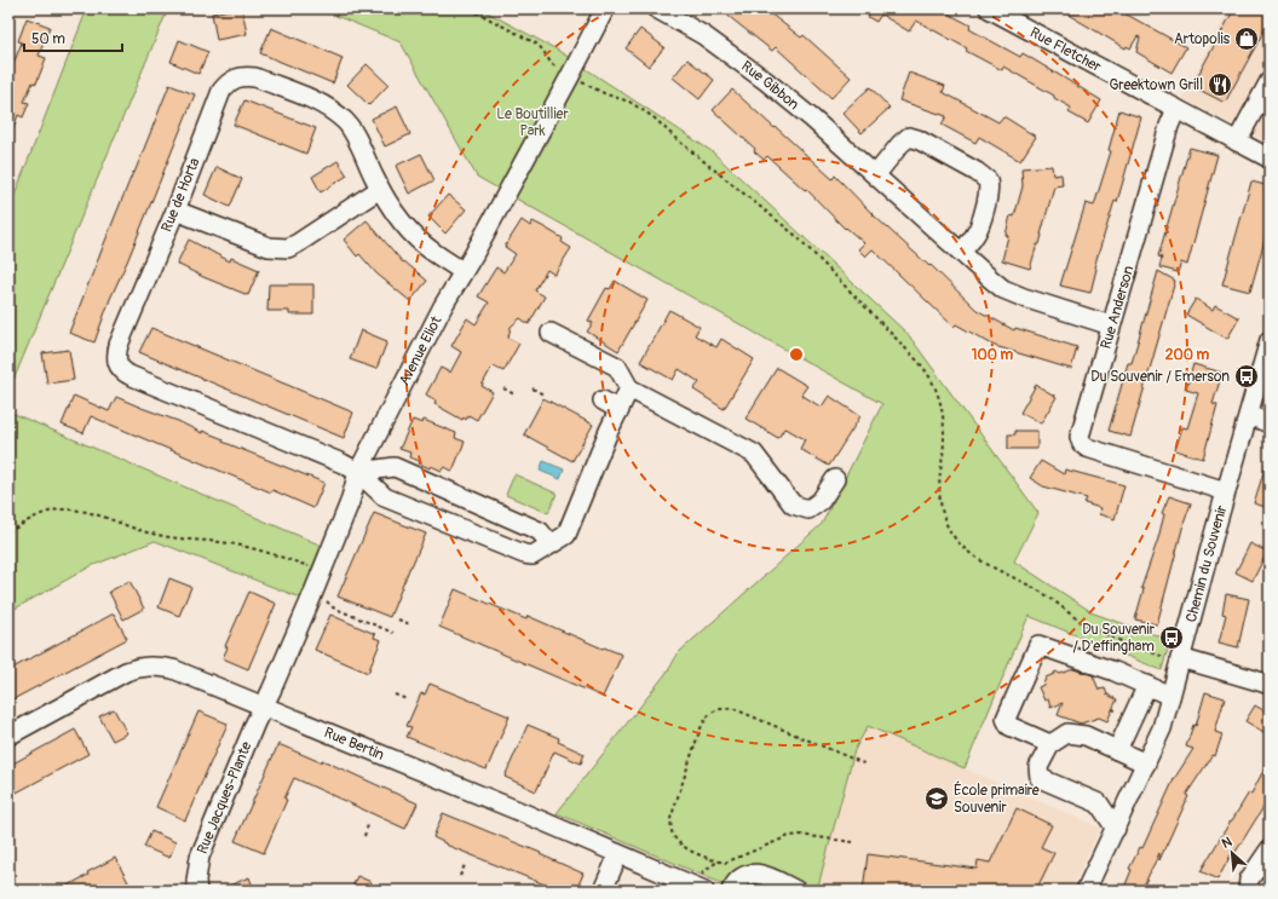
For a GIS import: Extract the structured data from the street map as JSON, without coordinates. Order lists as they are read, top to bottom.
{
  "streets": {
    "street": [
      "Rue Fletcher",
      "Rue Gibbon",
      "Rue de Horta",
      "Rue Anderson",
      "Avenue Eliot",
      "Chemin du Souvenir",
      "Rue Bertin",
      "Rue Jacques-Plante"
    ]
  },
  "crossings": [
    ["Rue Fletcher", "Rue Anderson"],
    ["Rue Gibbon", "Rue Anderson"],
    ["Rue de Horta", "Avenue Eliot"],
    ["Rue Anderson", "Chemin du Souvenir"],
    ["Avenue Eliot", "Rue Bertin"],
    ["Avenue Eliot", "Rue Jacques-Plante"],
    ["Rue Bertin", "Rue Jacques-Plante"]
  ],
  "parks": ["Le Boutillier Park"],
  "places": {
    "shop": ["Artopolis"],
    "restaurant": ["Greektown Grill"],
    "bus stop": ["Du Souvenir / Emerson", "Du Souvenir / D'effingham"],
    "school or university": ["École primaire Souvenir"]
  },
  "scale_bar": "50 m",
  "north": "top left",
  "rings": ["100 m", "200 m"]
}
